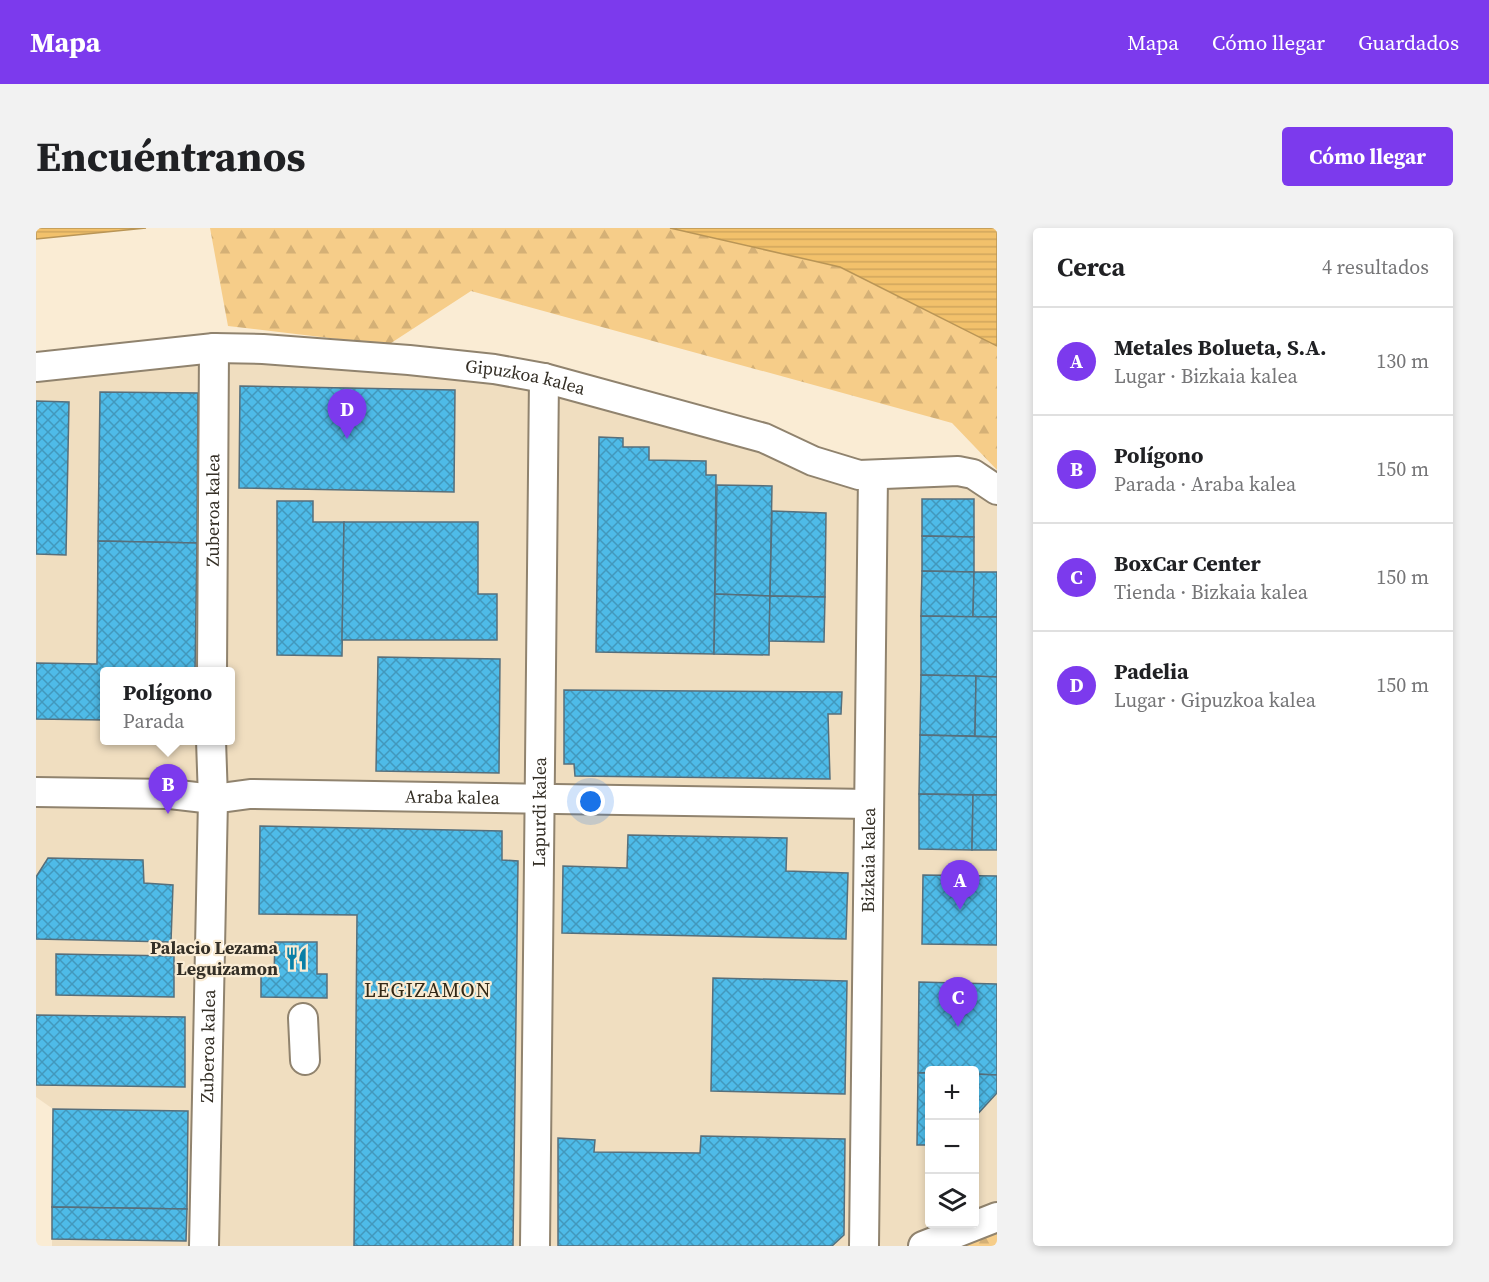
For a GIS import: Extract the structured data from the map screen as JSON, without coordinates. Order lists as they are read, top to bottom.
{
  "streets": {
    "street": [
      "Gipuzkoa kalea",
      "Zuberoa kalea",
      "Araba kalea",
      "Lapurdi kalea",
      "Bizkaia kalea"
    ]
  },
  "crossings": [
    ["Gipuzkoa kalea", "Zuberoa kalea"],
    ["Gipuzkoa kalea", "Lapurdi kalea"],
    ["Gipuzkoa kalea", "Bizkaia kalea"],
    ["Zuberoa kalea", "Araba kalea"],
    ["Araba kalea", "Lapurdi kalea"],
    ["Araba kalea", "Bizkaia kalea"]
  ],
  "districts": ["LEGIZAMON"],
  "places": {
    "restaurant": ["Palacio Lezama Leguizamon"]
  },
  "page": {
    "header": "Mapa",
    "nav": ["Mapa", "Cómo llegar", "Guardados"],
    "title": "Encuéntranos",
    "buttons": "Cómo llegar",
    "heading": ["Cerca", "4 resultados"],
    "list": [
      {
        "mark": "A",
        "name": "Metales Bolueta, S.A.",
        "note": "Lugar · Bizkaia kalea",
        "value": "130 m"
      },
      {
        "mark": "B",
        "name": "Polígono",
        "note": "Parada · Araba kalea",
        "value": "150 m"
      },
      {
        "mark": "C",
        "name": "BoxCar Center",
        "note": "Tienda · Bizkaia kalea",
        "value": "150 m"
      },
      {
        "mark": "D",
        "name": "Padelia",
        "note": "Lugar · Gipuzkoa kalea",
        "value": "150 m"
      }
    ],
    "pins": [
      "D",
      "B",
      "A",
      "C"
    ],
    "popup": ["Polígono", "Parada"],
    "map_buttons": ["+", "−"]
  }
}
